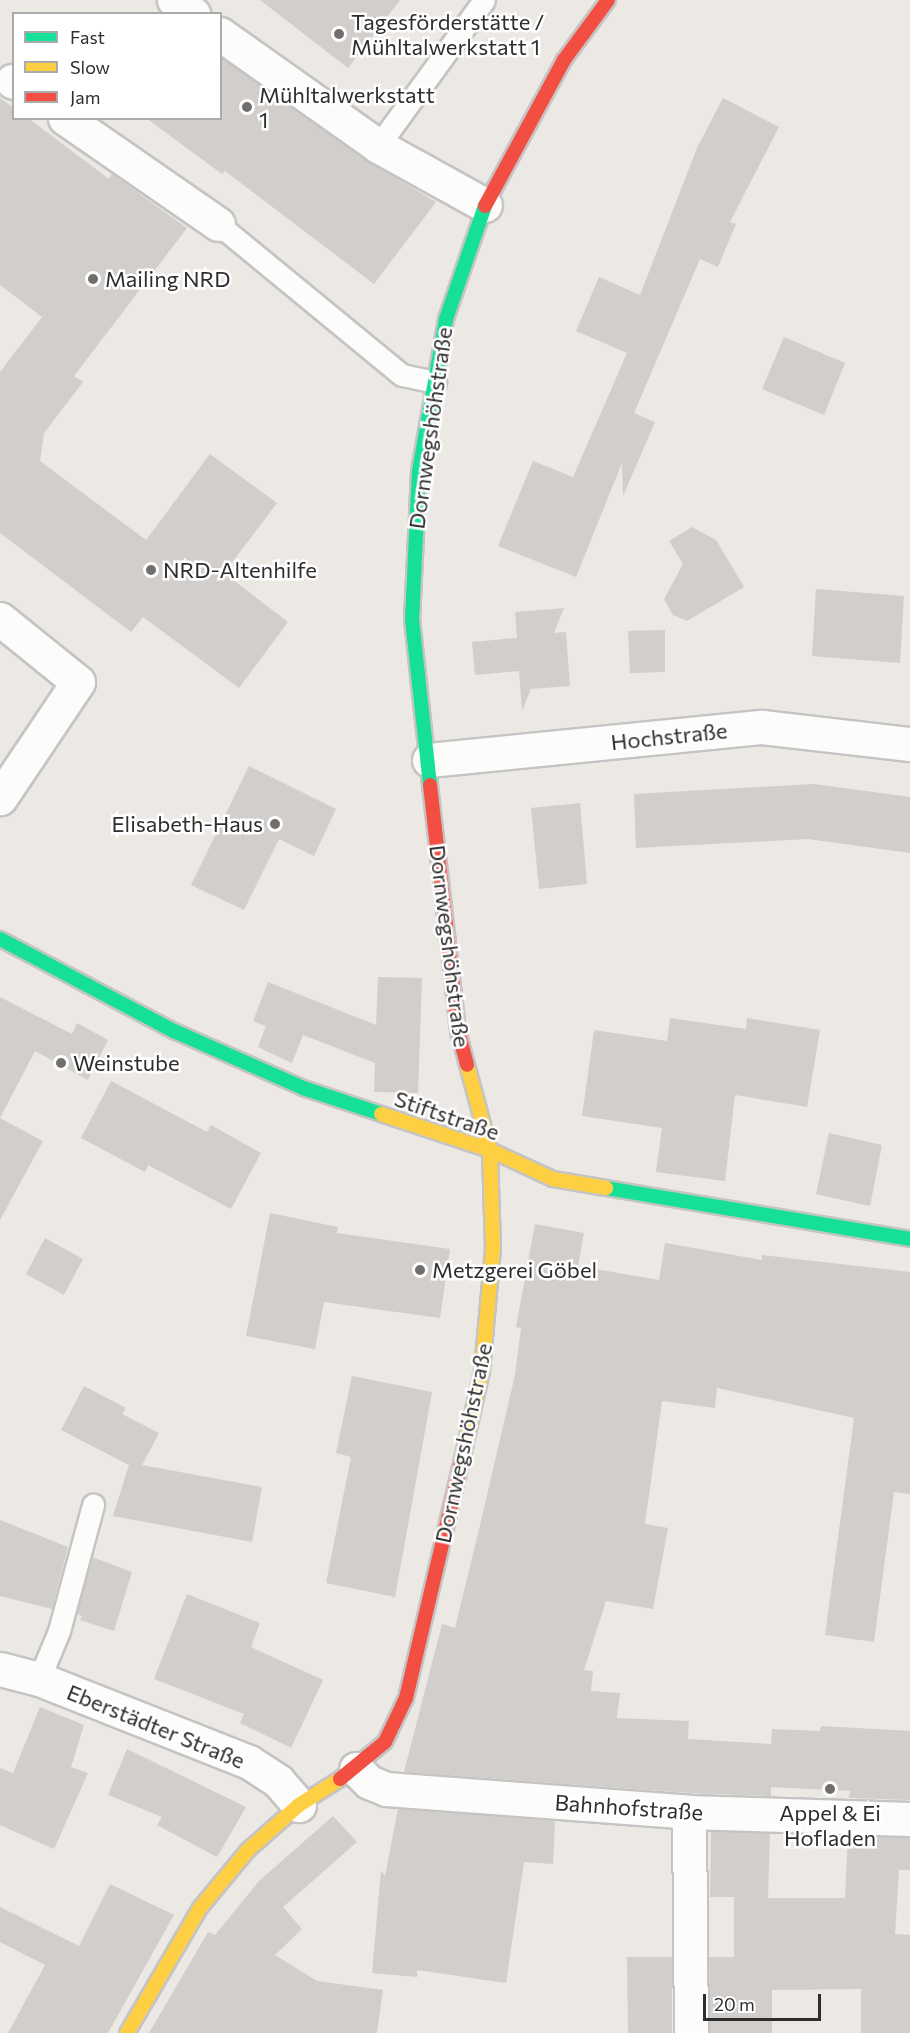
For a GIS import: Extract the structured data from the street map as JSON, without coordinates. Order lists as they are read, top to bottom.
{
  "streets": {
    "street": [
      "Dornwegshöhstraße",
      "Hochstraße",
      "Stiftstraße",
      "Eberstädter Straße",
      "Bahnhofstraße"
    ]
  },
  "crossings": [
    ["Dornwegshöhstraße", "Hochstraße"],
    ["Dornwegshöhstraße", "Stiftstraße"],
    ["Dornwegshöhstraße", "Eberstädter Straße"],
    ["Dornwegshöhstraße", "Bahnhofstraße"]
  ],
  "places": [
    "Tagesförderstätte / Mühltalwerkstatt 1",
    "Mühltalwerkstatt 1",
    "Mailing NRD",
    "NRD-Altenhilfe",
    "Elisabeth-Haus",
    "Weinstube",
    "Metzgerei Göbel",
    "Appel & Ei Hofladen"
  ],
  "legend": ["Fast", "Slow", "Jam"],
  "scale_bar": "20 m"
}
